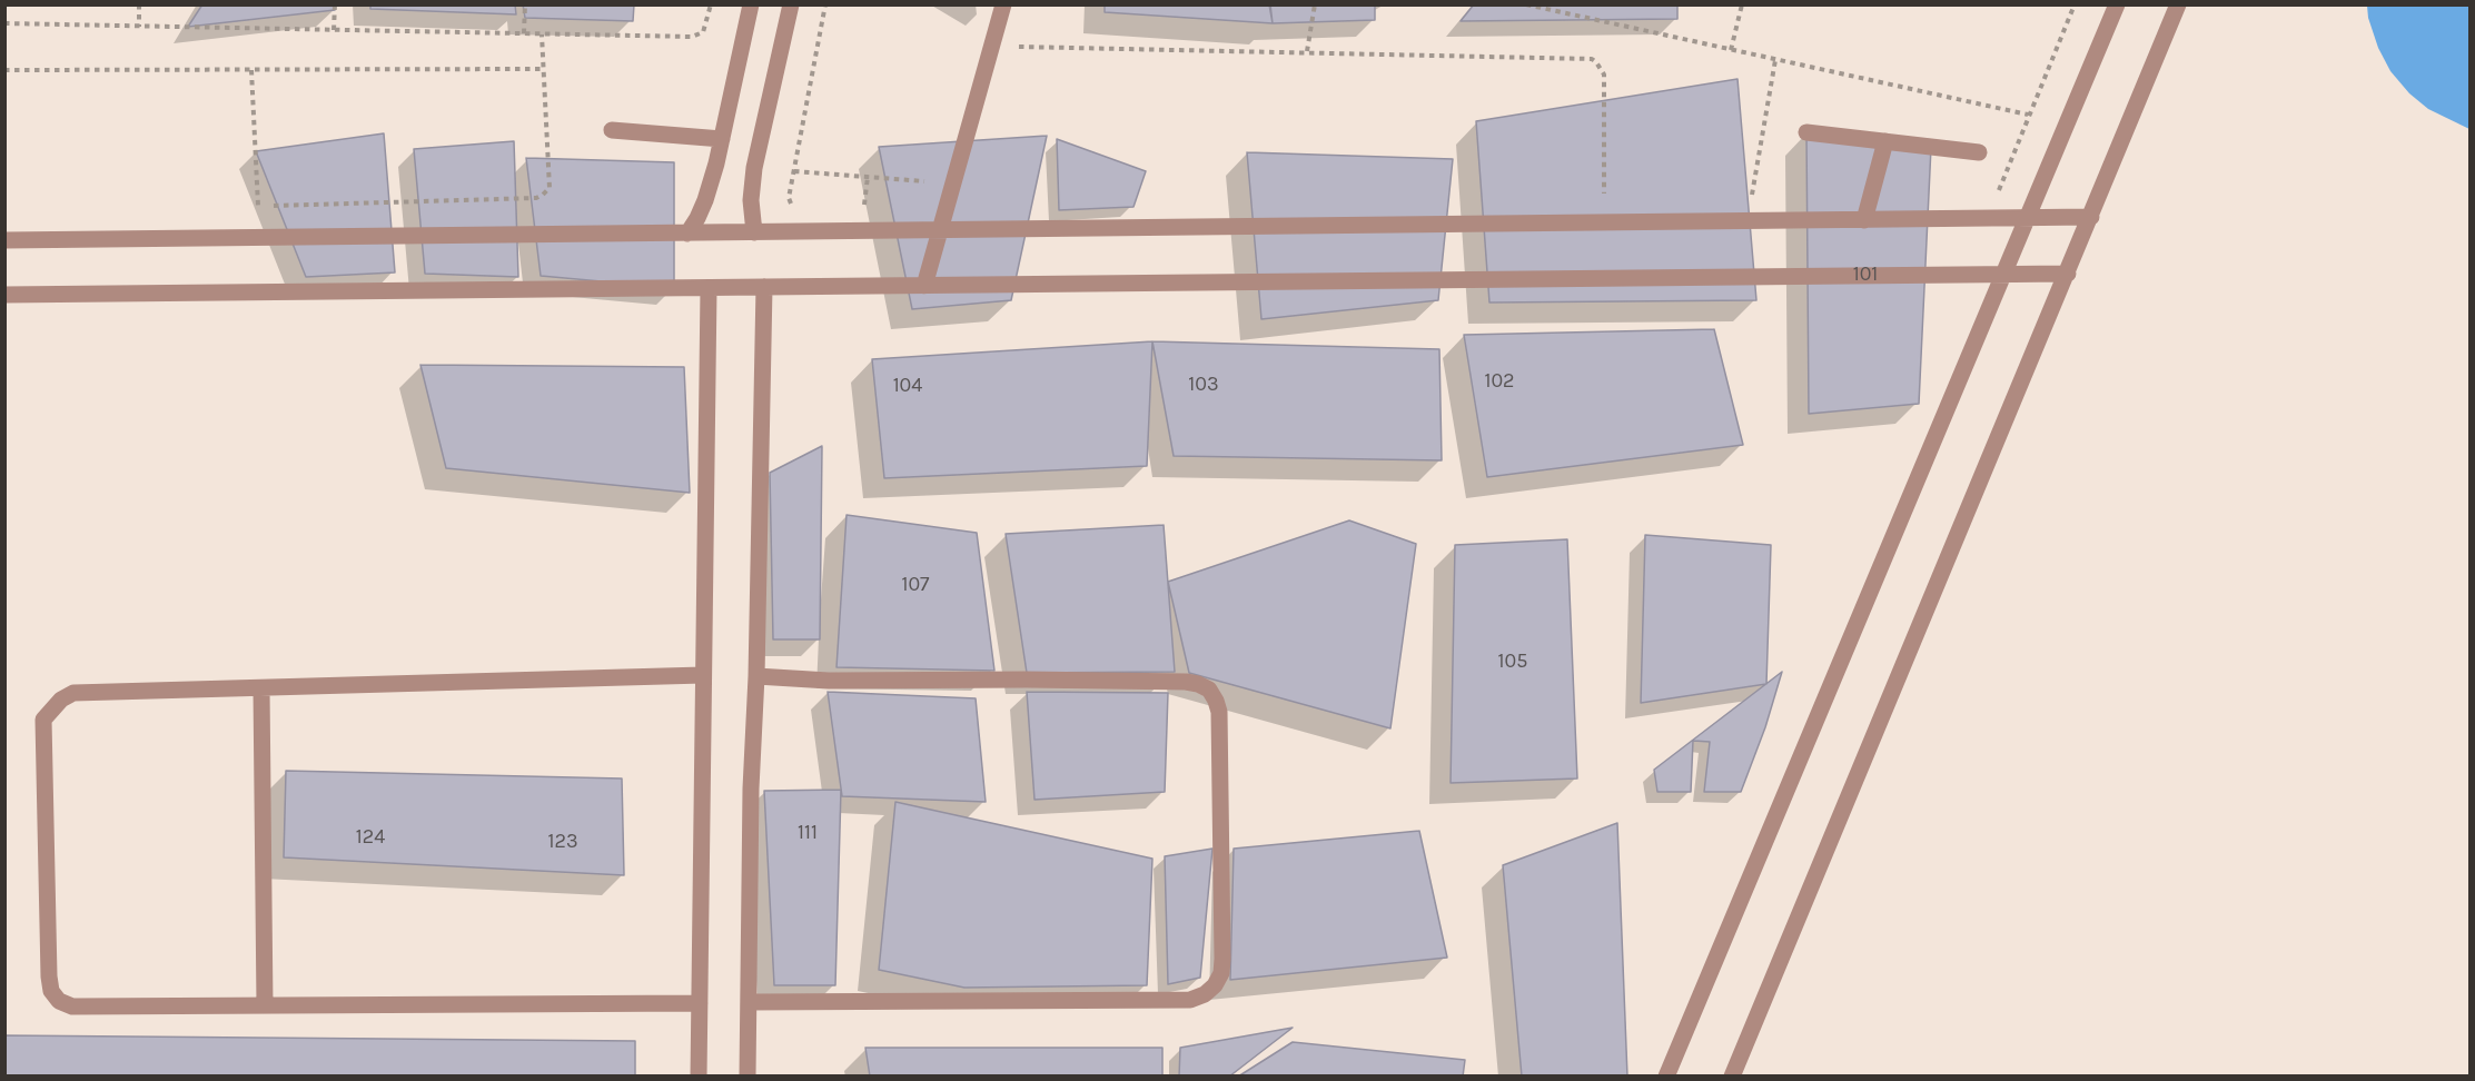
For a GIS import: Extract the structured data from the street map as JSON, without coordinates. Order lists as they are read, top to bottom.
{
  "house_numbers": [
    "101",
    "102",
    "103",
    "104",
    "107",
    "105",
    "111",
    "124",
    "123"
  ]
}
